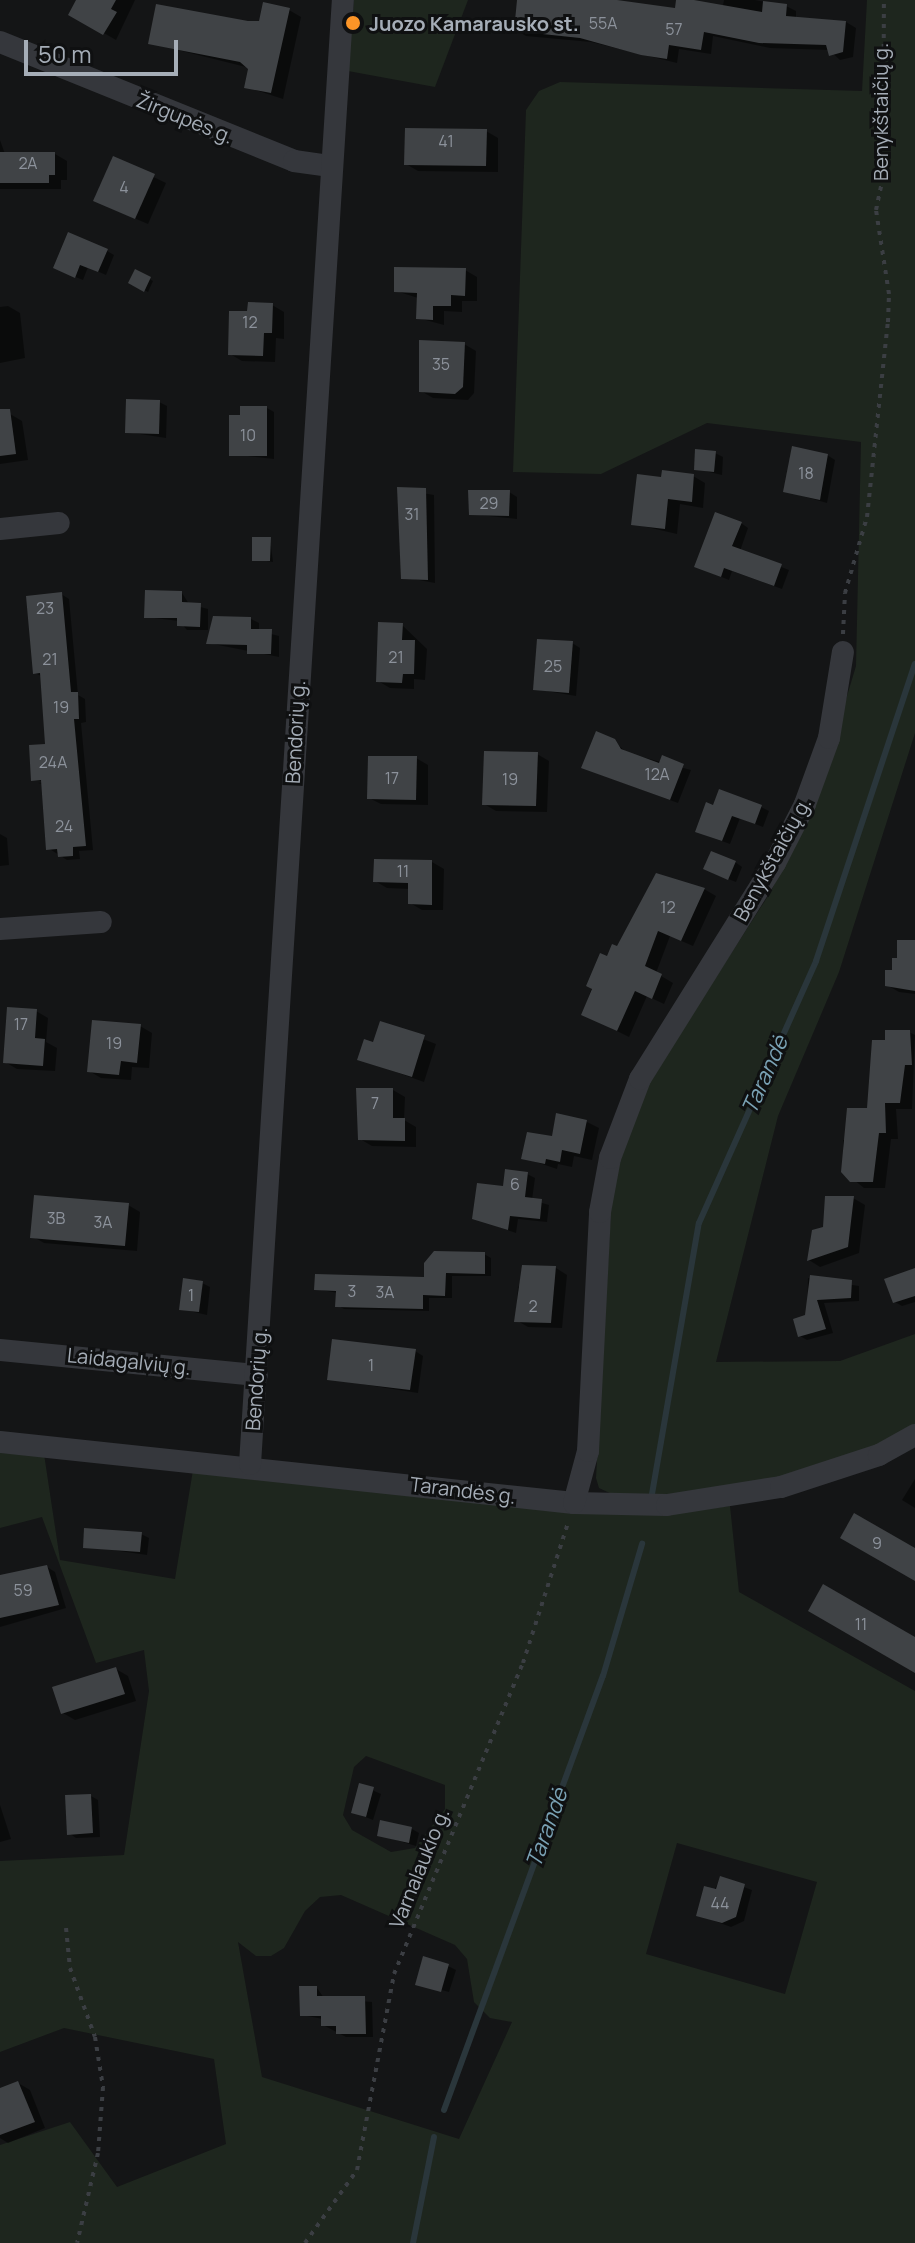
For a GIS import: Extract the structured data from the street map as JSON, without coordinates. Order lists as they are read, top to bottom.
{
  "streets": {
    "street": [
      "Benykštaičių g.",
      "Žirgupės g.",
      "Bendorių g.",
      "Laidagalvių g.",
      "Tarandės g."
    ],
    "path": ["Varnalaukio g."]
  },
  "crossings": [
    ["Benykštaičių g.", "Tarandės g."],
    ["Benykštaičių g.", "Varnalaukio g."],
    ["Žirgupės g.", "Bendorių g."],
    ["Bendorių g.", "Laidagalvių g."],
    ["Bendorių g.", "Tarandės g."],
    ["Tarandės g.", "Varnalaukio g."]
  ],
  "water": ["Tarandė"],
  "places": ["Juozo Kamarausko st."],
  "house_numbers": [
    "55A",
    "57",
    "41",
    "2A",
    "4",
    "12",
    "35",
    "10",
    "18",
    "29",
    "31",
    "23",
    "21",
    "21",
    "25",
    "19",
    "24A",
    "12A",
    "17",
    "19",
    "24",
    "11",
    "12",
    "17",
    "19",
    "7",
    "6",
    "3B",
    "3A",
    "3",
    "3A",
    "1",
    "2",
    "1",
    "9",
    "59",
    "11",
    "44"
  ],
  "scale_bar": "50 m"
}
